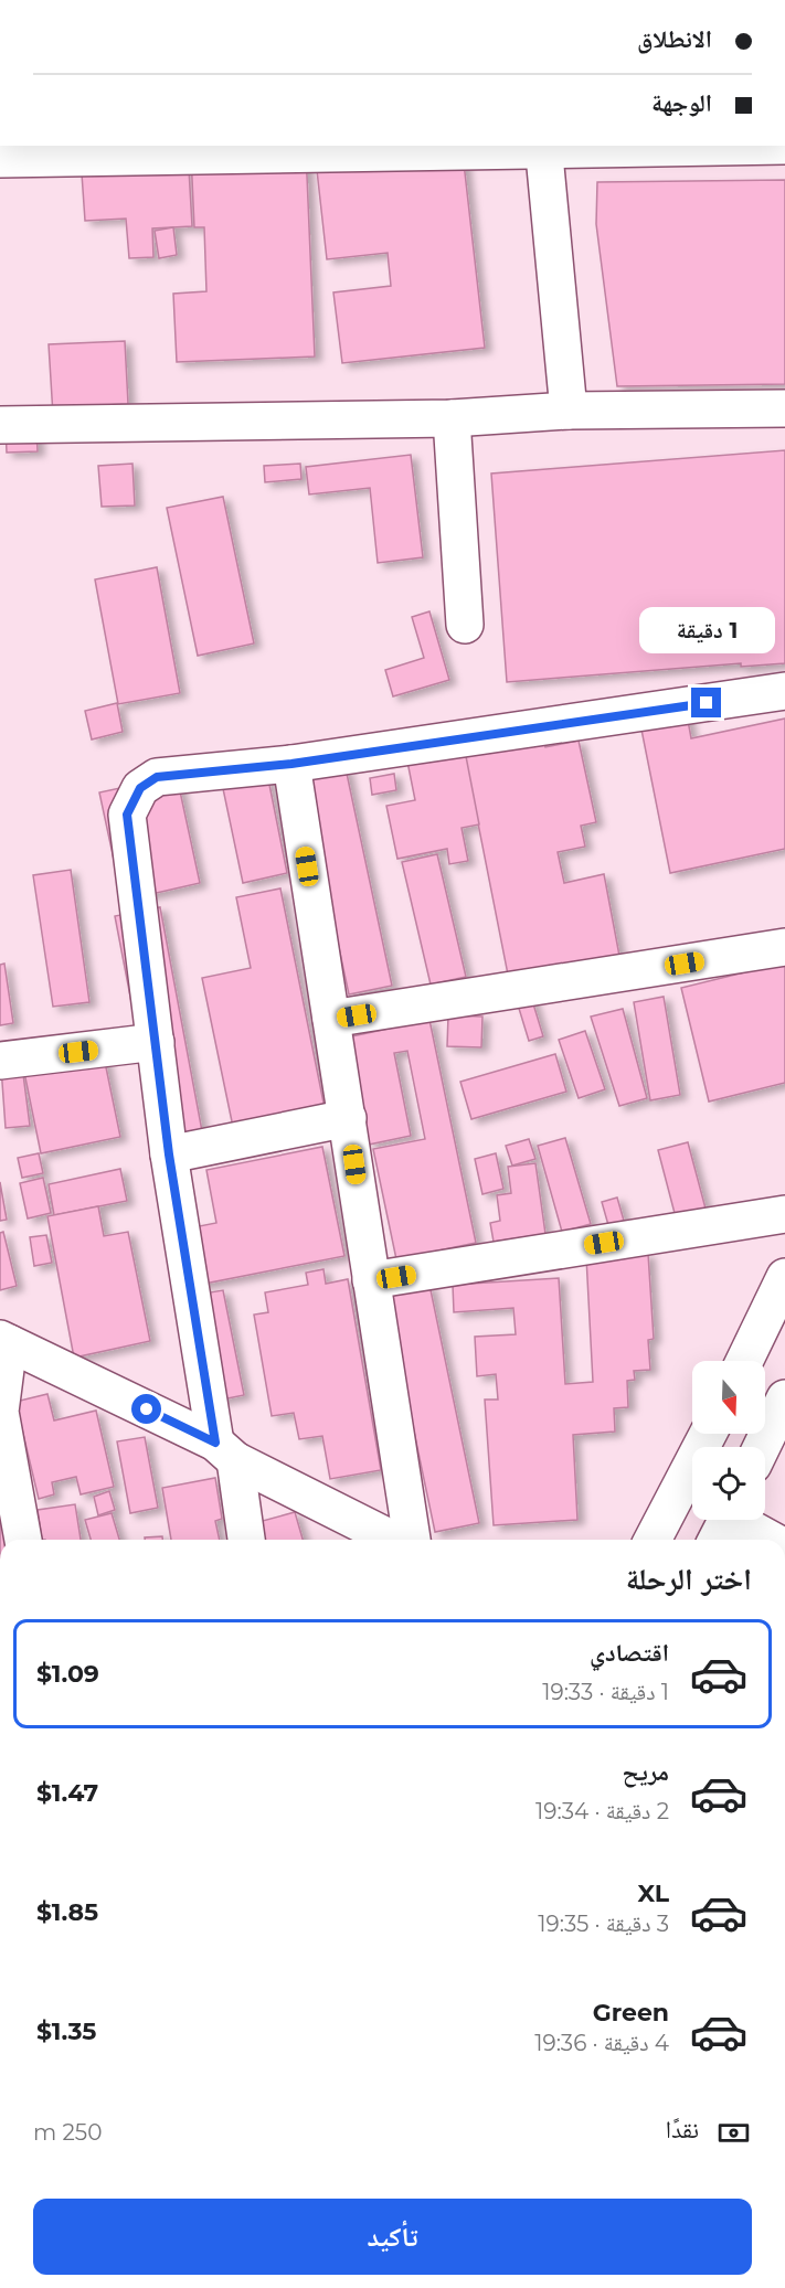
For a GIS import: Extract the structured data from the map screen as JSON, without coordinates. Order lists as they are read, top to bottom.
{
  "north": "bottom",
  "page": {
    "banner": ["الانطلاق", "الوجهة"],
    "bubble": "1 دقيقة",
    "heading": "اختر الرحلة",
    "list": [
      {
        "name": "اقتصادي",
        "note": "1 دقيقة · 19:33",
        "value": "$1.09"
      },
      {
        "name": "مريح",
        "note": "2 دقيقة · 19:34",
        "value": "$1.47"
      },
      {
        "name": "XL",
        "note": "3 دقيقة · 19:35",
        "value": "$1.85"
      },
      {
        "name": "Green",
        "note": "4 دقيقة · 19:36",
        "value": "$1.35"
      }
    ],
    "pay": ["نقدًا", "250 m"],
    "buttons": "تأكيد"
  }
}
